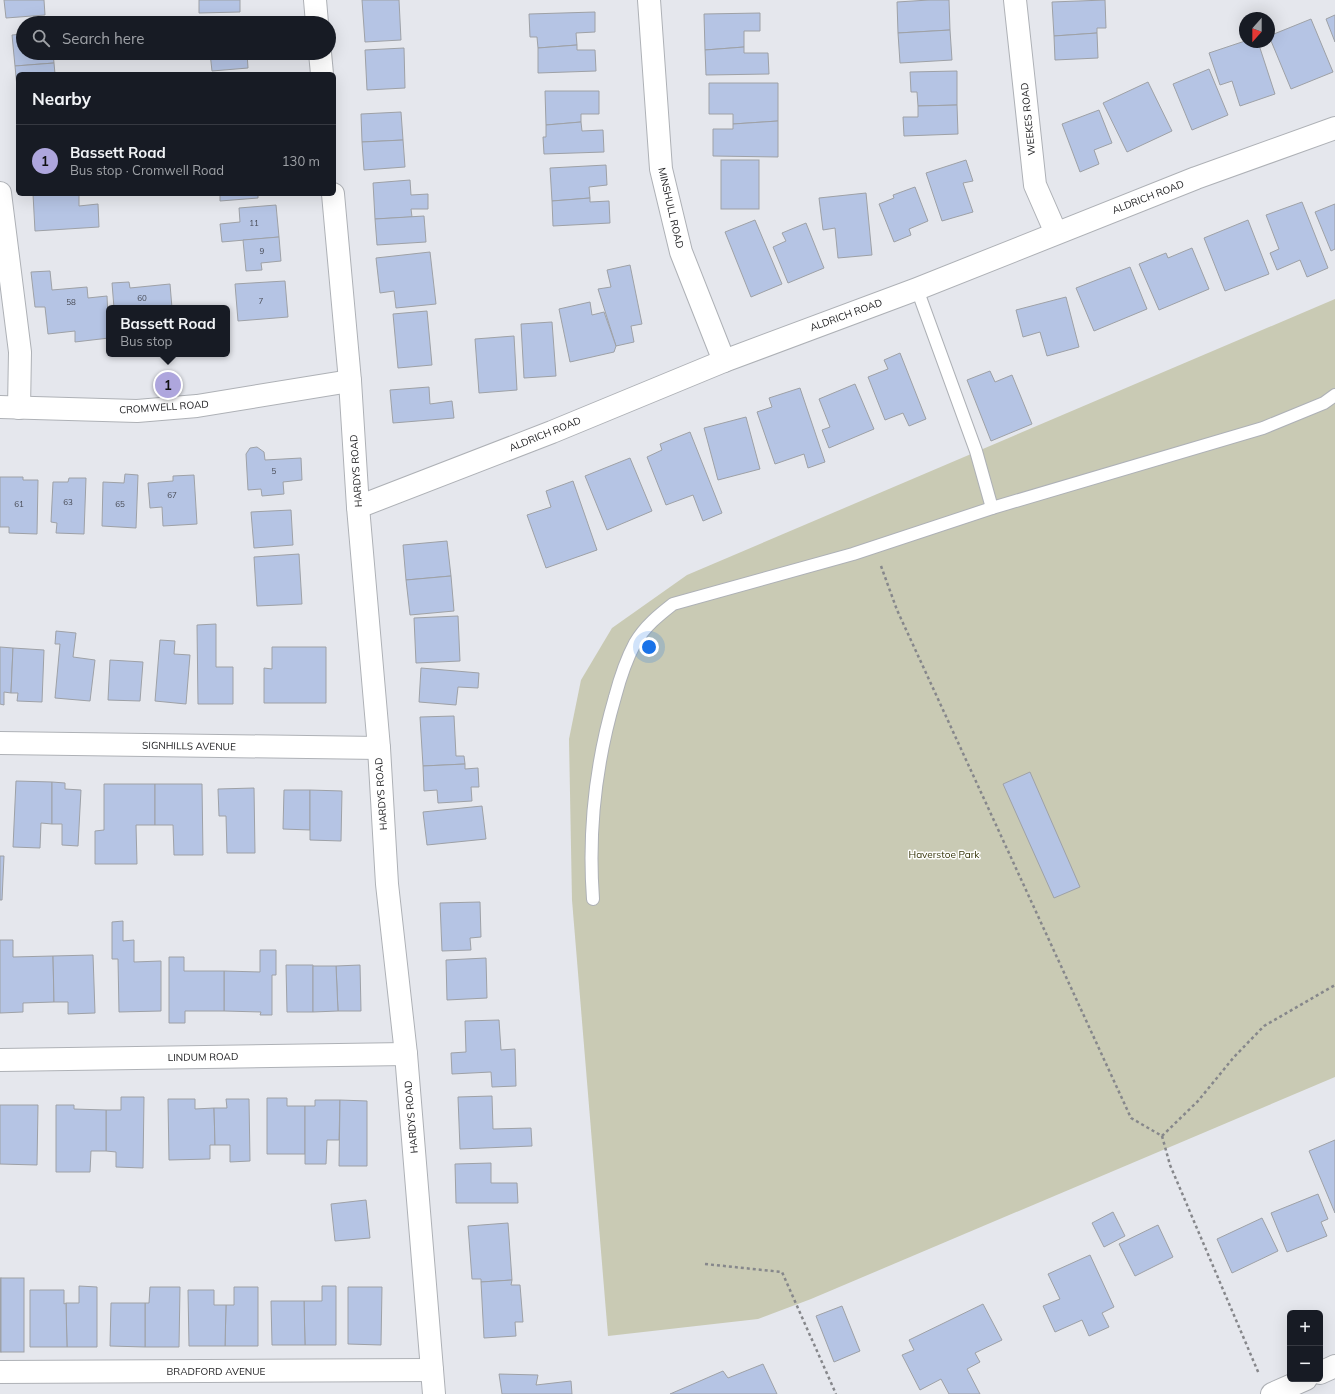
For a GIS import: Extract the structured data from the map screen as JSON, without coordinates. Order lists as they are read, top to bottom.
{
  "streets": {
    "street": [
      "WEEKES ROAD",
      "ALDRICH ROAD",
      "MINSHULL ROAD",
      "CROMWELL ROAD",
      "HARDYS ROAD",
      "SIGNHILLS AVENUE",
      "LINDUM ROAD",
      "BRADFORD AVENUE"
    ]
  },
  "crossings": [
    ["WEEKES ROAD", "ALDRICH ROAD"],
    ["ALDRICH ROAD", "MINSHULL ROAD"],
    ["ALDRICH ROAD", "HARDYS ROAD"],
    ["CROMWELL ROAD", "HARDYS ROAD"],
    ["HARDYS ROAD", "SIGNHILLS AVENUE"],
    ["HARDYS ROAD", "LINDUM ROAD"],
    ["HARDYS ROAD", "BRADFORD AVENUE"]
  ],
  "parks": ["Haverstoe Park"],
  "house_numbers": [
    "11",
    "9",
    "60",
    "7",
    "58",
    "5",
    "67",
    "63",
    "61",
    "65"
  ],
  "north": "bottom",
  "page": {
    "search": "Search here",
    "heading": "Nearby",
    "list": [
      {
        "mark": "1",
        "name": "Bassett Road",
        "note": "Bus stop · Cromwell Road",
        "value": "130 m"
      }
    ],
    "popup": ["Bassett Road", "Bus stop"],
    "pins": "1",
    "map_buttons": ["+", "−"]
  }
}
